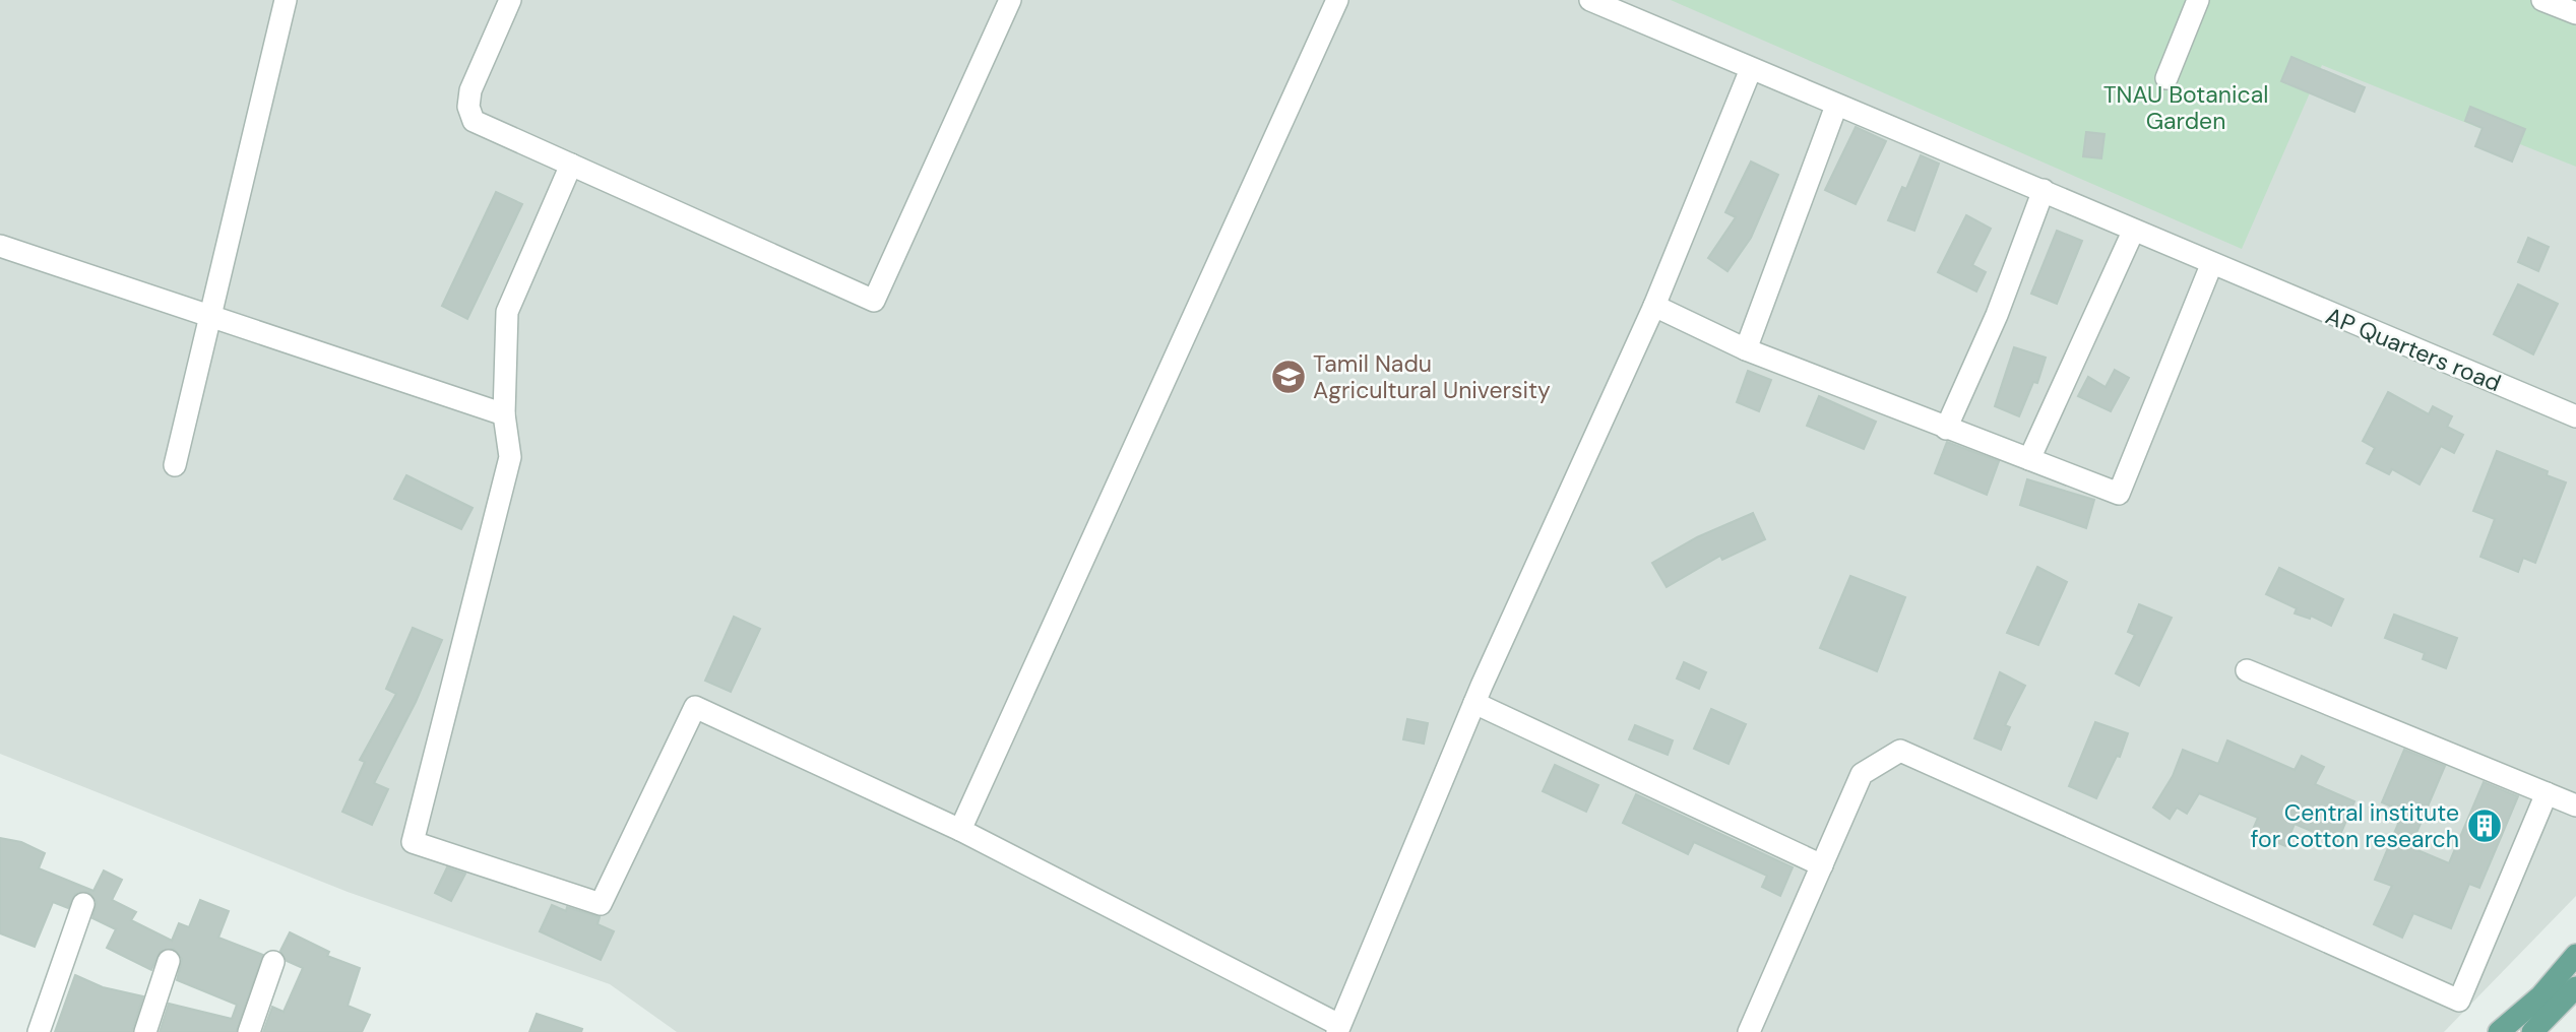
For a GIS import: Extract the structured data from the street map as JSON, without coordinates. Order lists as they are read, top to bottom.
{
  "streets": {
    "street": ["AP Quarters road"]
  },
  "parks": ["TNAU Botanical Garden"],
  "places": {
    "school or university": ["Tamil Nadu Agricultural University"],
    "building": ["Central institute for cotton research"]
  }
}
